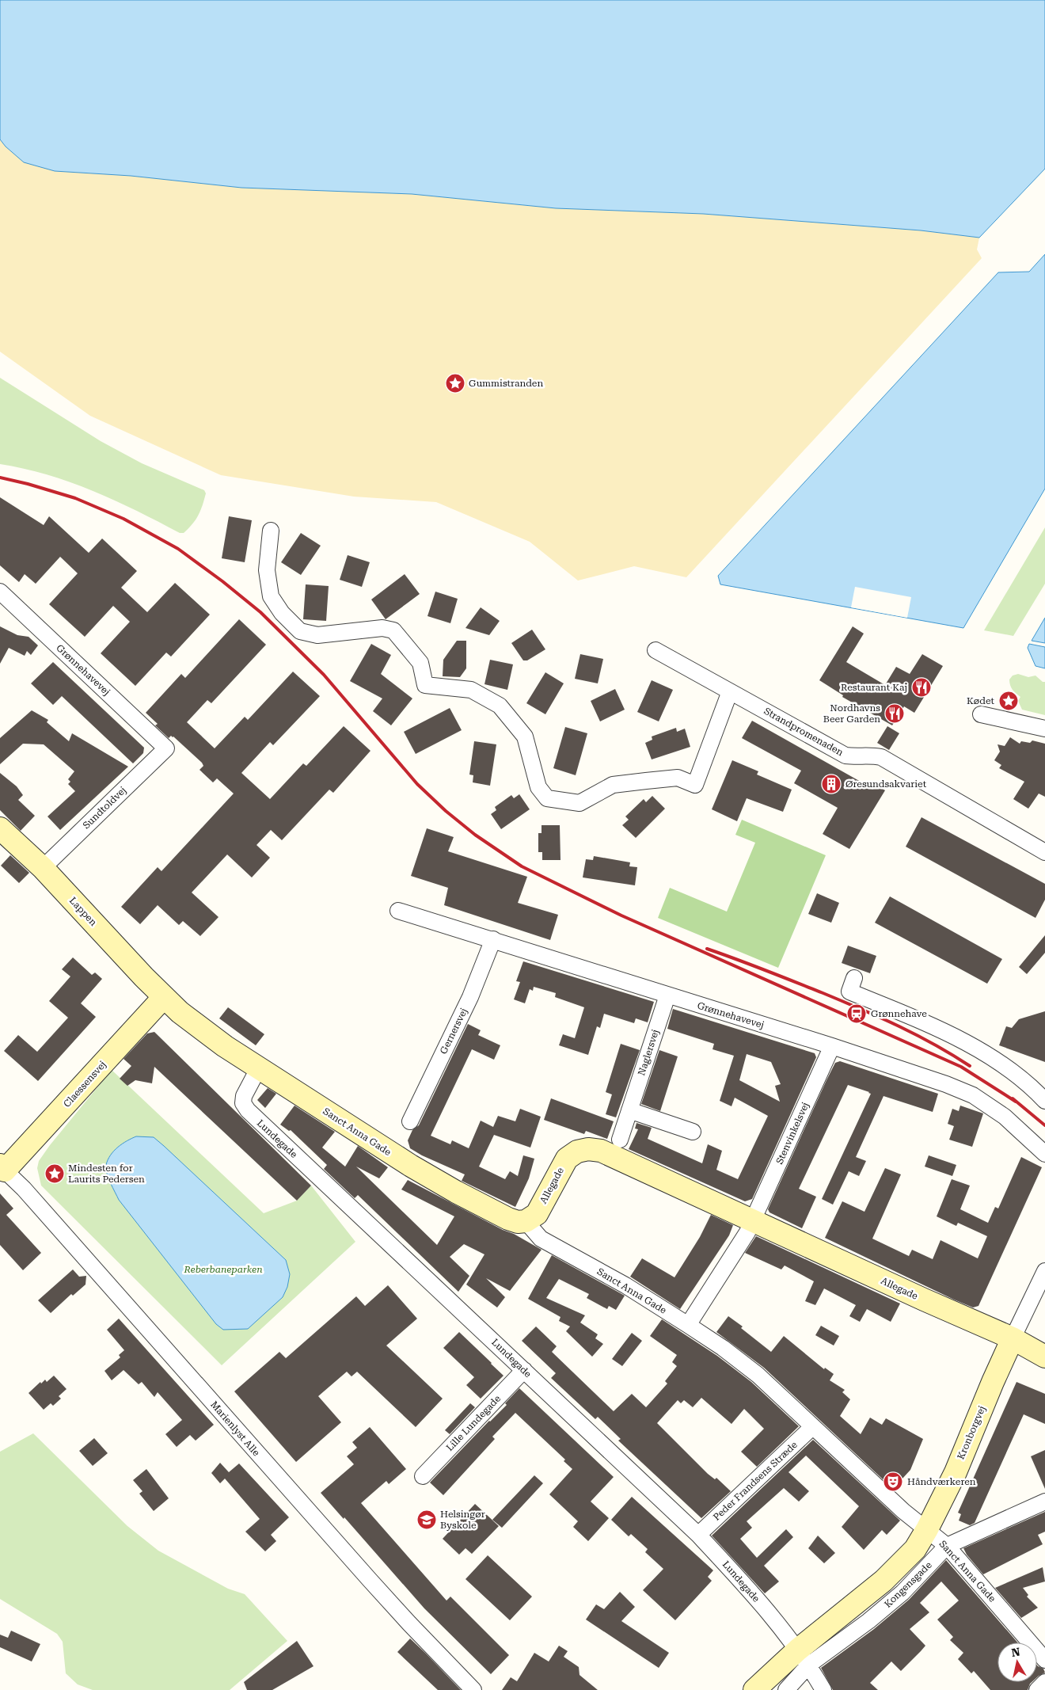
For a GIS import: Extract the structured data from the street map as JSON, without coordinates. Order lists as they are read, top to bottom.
{
  "streets": {
    "main road": [
      "Lappen",
      "Claessensvej",
      "Sanct Anna Gade",
      "Allegade",
      "Kronborgvej"
    ],
    "street": [
      "Grønnehavevej",
      "Strandpromenaden",
      "Sundtoldvej",
      "Gernersvej",
      "Naglersvej",
      "Stenvinkelsvej",
      "Lundegade",
      "Lille Lundegade",
      "Marienlyst Alle",
      "Peder Frandsens Stræde",
      "Kongensgade"
    ]
  },
  "crossings": [
    ["Grønnehavevej", "Sundtoldvej"],
    ["Grønnehavevej", "Gernersvej"],
    ["Grønnehavevej", "Naglersvej"],
    ["Grønnehavevej", "Stenvinkelsvej"],
    ["Sundtoldvej", "Lappen"],
    ["Lappen", "Claessensvej"],
    ["Lappen", "Sanct Anna Gade"],
    ["Claessensvej", "Sanct Anna Gade"],
    ["Claessensvej", "Marienlyst Alle"],
    ["Sanct Anna Gade", "Lundegade"],
    ["Sanct Anna Gade", "Allegade"],
    ["Sanct Anna Gade", "Kronborgvej"],
    ["Sanct Anna Gade", "Peder Frandsens Stræde"],
    ["Sanct Anna Gade", "Kongensgade"],
    ["Stenvinkelsvej", "Allegade"],
    ["Lundegade", "Lille Lundegade"],
    ["Lundegade", "Kronborgvej"],
    ["Lundegade", "Peder Frandsens Stræde"],
    ["Lundegade", "Kongensgade"],
    ["Allegade", "Kronborgvej"],
    ["Kronborgvej", "Kongensgade"]
  ],
  "parks": ["Reberbaneparken"],
  "places": {
    "place": ["Gummistranden", "Kødet", "Mindesten for Laurits Pedersen"],
    "restaurant": ["Restaurant Kaj", "Nordhavns Beer Garden"],
    "building": ["Øresundsakvariet"],
    "station": ["Grønnehave"],
    "theatre": ["Håndværkeren"],
    "school or university": ["Helsingør Byskole"]
  },
  "north": "top"
}
